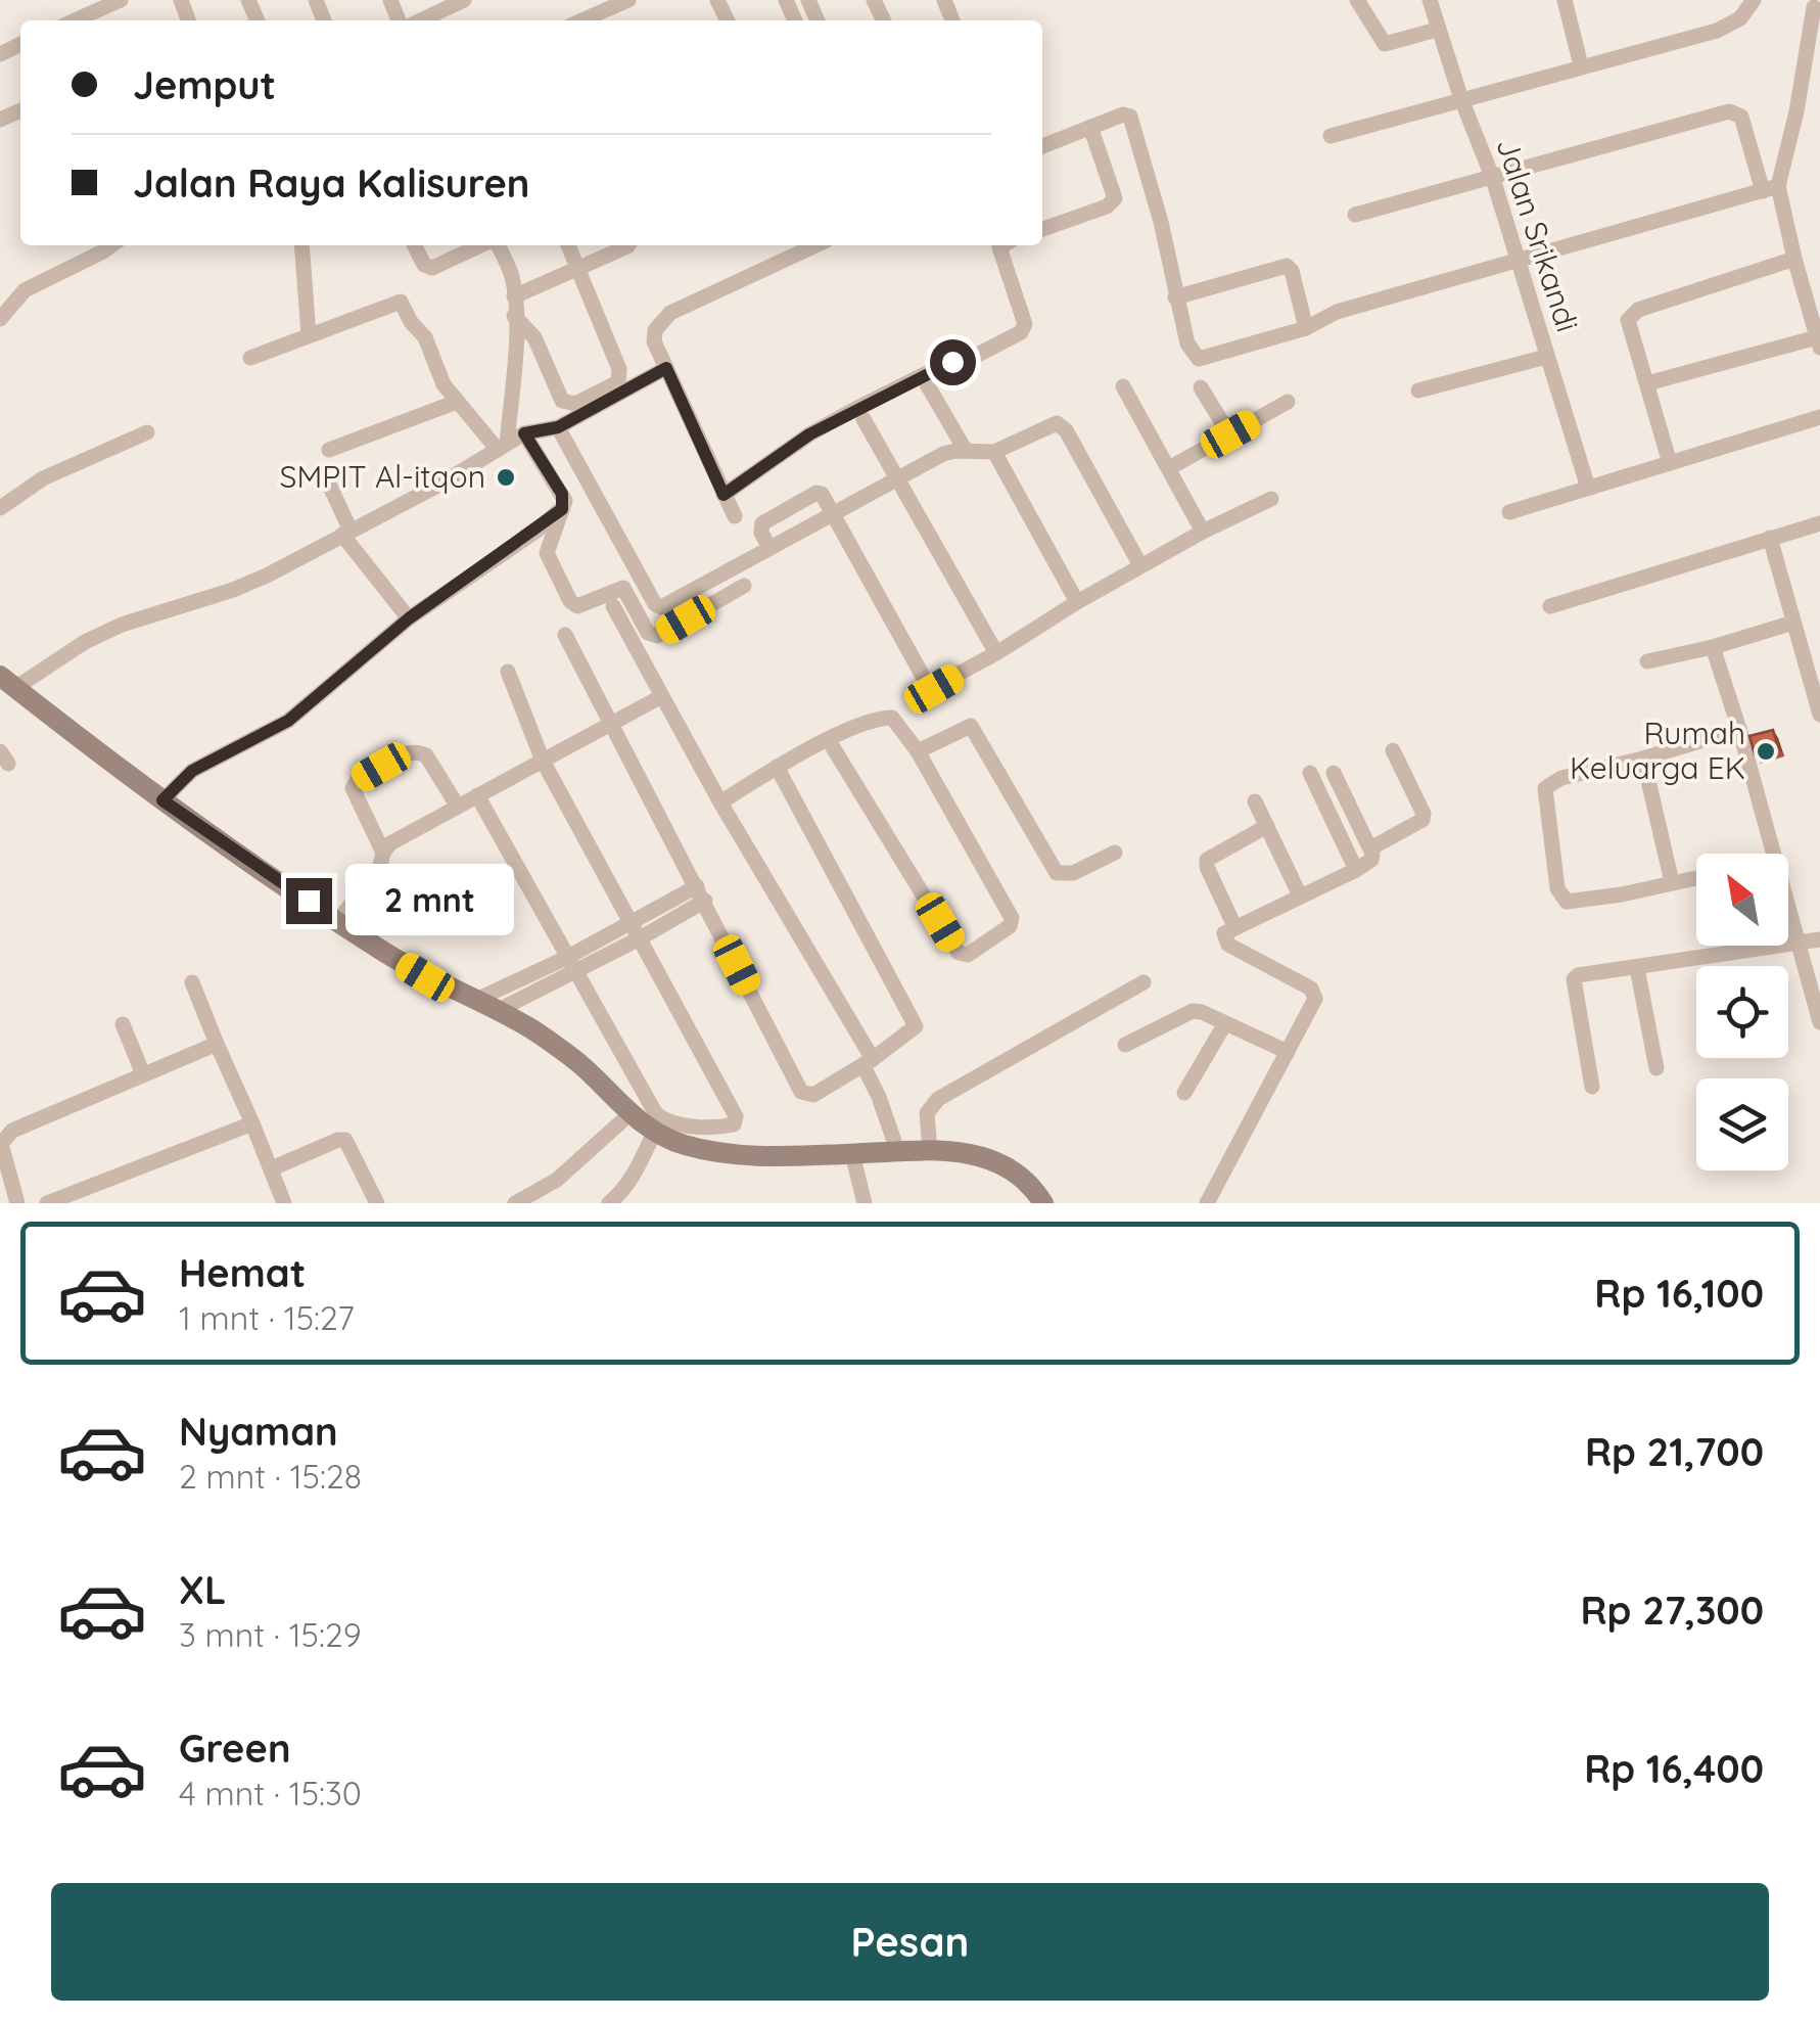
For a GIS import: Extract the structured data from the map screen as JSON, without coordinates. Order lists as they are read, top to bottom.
{
  "streets": {
    "street": ["Jalan Srikandi"]
  },
  "places": ["SMPIT Al-itqon", "Rumah Keluarga EK"],
  "north": "top left",
  "page": {
    "banner": ["Jemput", "Jalan Raya Kalisuren"],
    "bubble": "2 mnt",
    "list": [
      {
        "name": "Hemat",
        "note": "1 mnt · 15:27",
        "value": "Rp 16,100"
      },
      {
        "name": "Nyaman",
        "note": "2 mnt · 15:28",
        "value": "Rp 21,700"
      },
      {
        "name": "XL",
        "note": "3 mnt · 15:29",
        "value": "Rp 27,300"
      },
      {
        "name": "Green",
        "note": "4 mnt · 15:30",
        "value": "Rp 16,400"
      }
    ],
    "buttons": "Pesan"
  }
}
